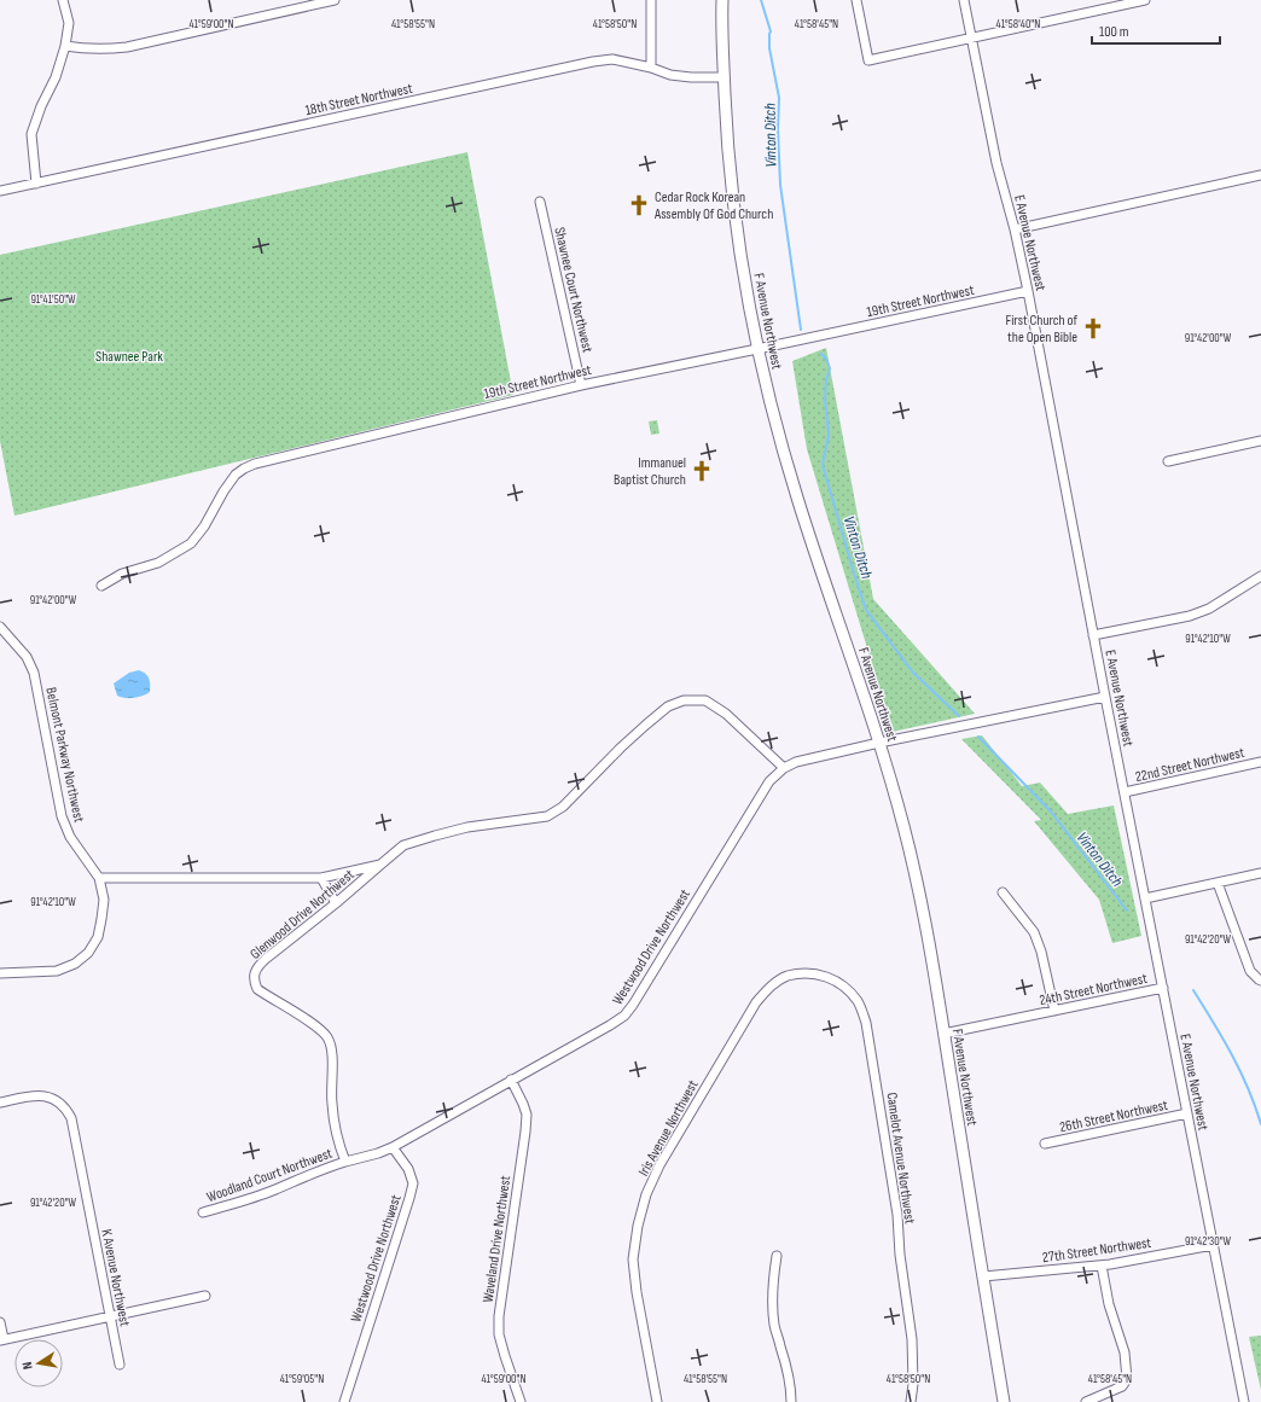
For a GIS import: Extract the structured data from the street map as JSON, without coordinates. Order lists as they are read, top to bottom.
{
  "streets": {
    "main road": ["F Avenue Northwest"],
    "street": [
      "18th Street Northwest",
      "E Avenue Northwest",
      "Shawnee Court Northwest",
      "19th Street Northwest",
      "Belmont Parkway Northwest",
      "22nd Street Northwest",
      "Glenwood Drive Northwest",
      "Westwood Drive Northwest",
      "24th Street Northwest",
      "26th Street Northwest",
      "Iris Avenue Northwest",
      "Camelot Avenue Northwest",
      "Woodland Court Northwest",
      "Waveland Drive Northwest",
      "27th Street Northwest",
      "K Avenue Northwest"
    ]
  },
  "crossings": [
    ["18th Street Northwest", "F Avenue Northwest"],
    ["E Avenue Northwest", "19th Street Northwest"],
    ["E Avenue Northwest", "22nd Street Northwest"],
    ["E Avenue Northwest", "Westwood Drive Northwest"],
    ["E Avenue Northwest", "24th Street Northwest"],
    ["E Avenue Northwest", "26th Street Northwest"],
    ["E Avenue Northwest", "27th Street Northwest"],
    ["Shawnee Court Northwest", "19th Street Northwest"],
    ["19th Street Northwest", "F Avenue Northwest"],
    ["F Avenue Northwest", "Westwood Drive Northwest"],
    ["F Avenue Northwest", "24th Street Northwest"],
    ["F Avenue Northwest", "27th Street Northwest"],
    ["Glenwood Drive Northwest", "Woodland Court Northwest"],
    ["Westwood Drive Northwest", "Waveland Drive Northwest"],
    ["Iris Avenue Northwest", "Camelot Avenue Northwest"]
  ],
  "water": ["Vinton Ditch"],
  "parks": ["Shawnee Park"],
  "places": {
    "church": ["Cedar Rock Korean Assembly Of God Church", "First Church of the Open Bible", "Immanuel Baptist Church"]
  },
  "scale_bar": "100 m",
  "north": "left",
  "coordinates": [
    "41°59'00\"N",
    "41°58'55\"N",
    "41°58'50\"N",
    "41°58'45\"N",
    "41°58'40\"N",
    "91°41'50\"W",
    "91°42'00\"W",
    "91°42'10\"W",
    "91°42'20\"W",
    "91°42'30\"W",
    "41°59'05\"N"
  ]
}
